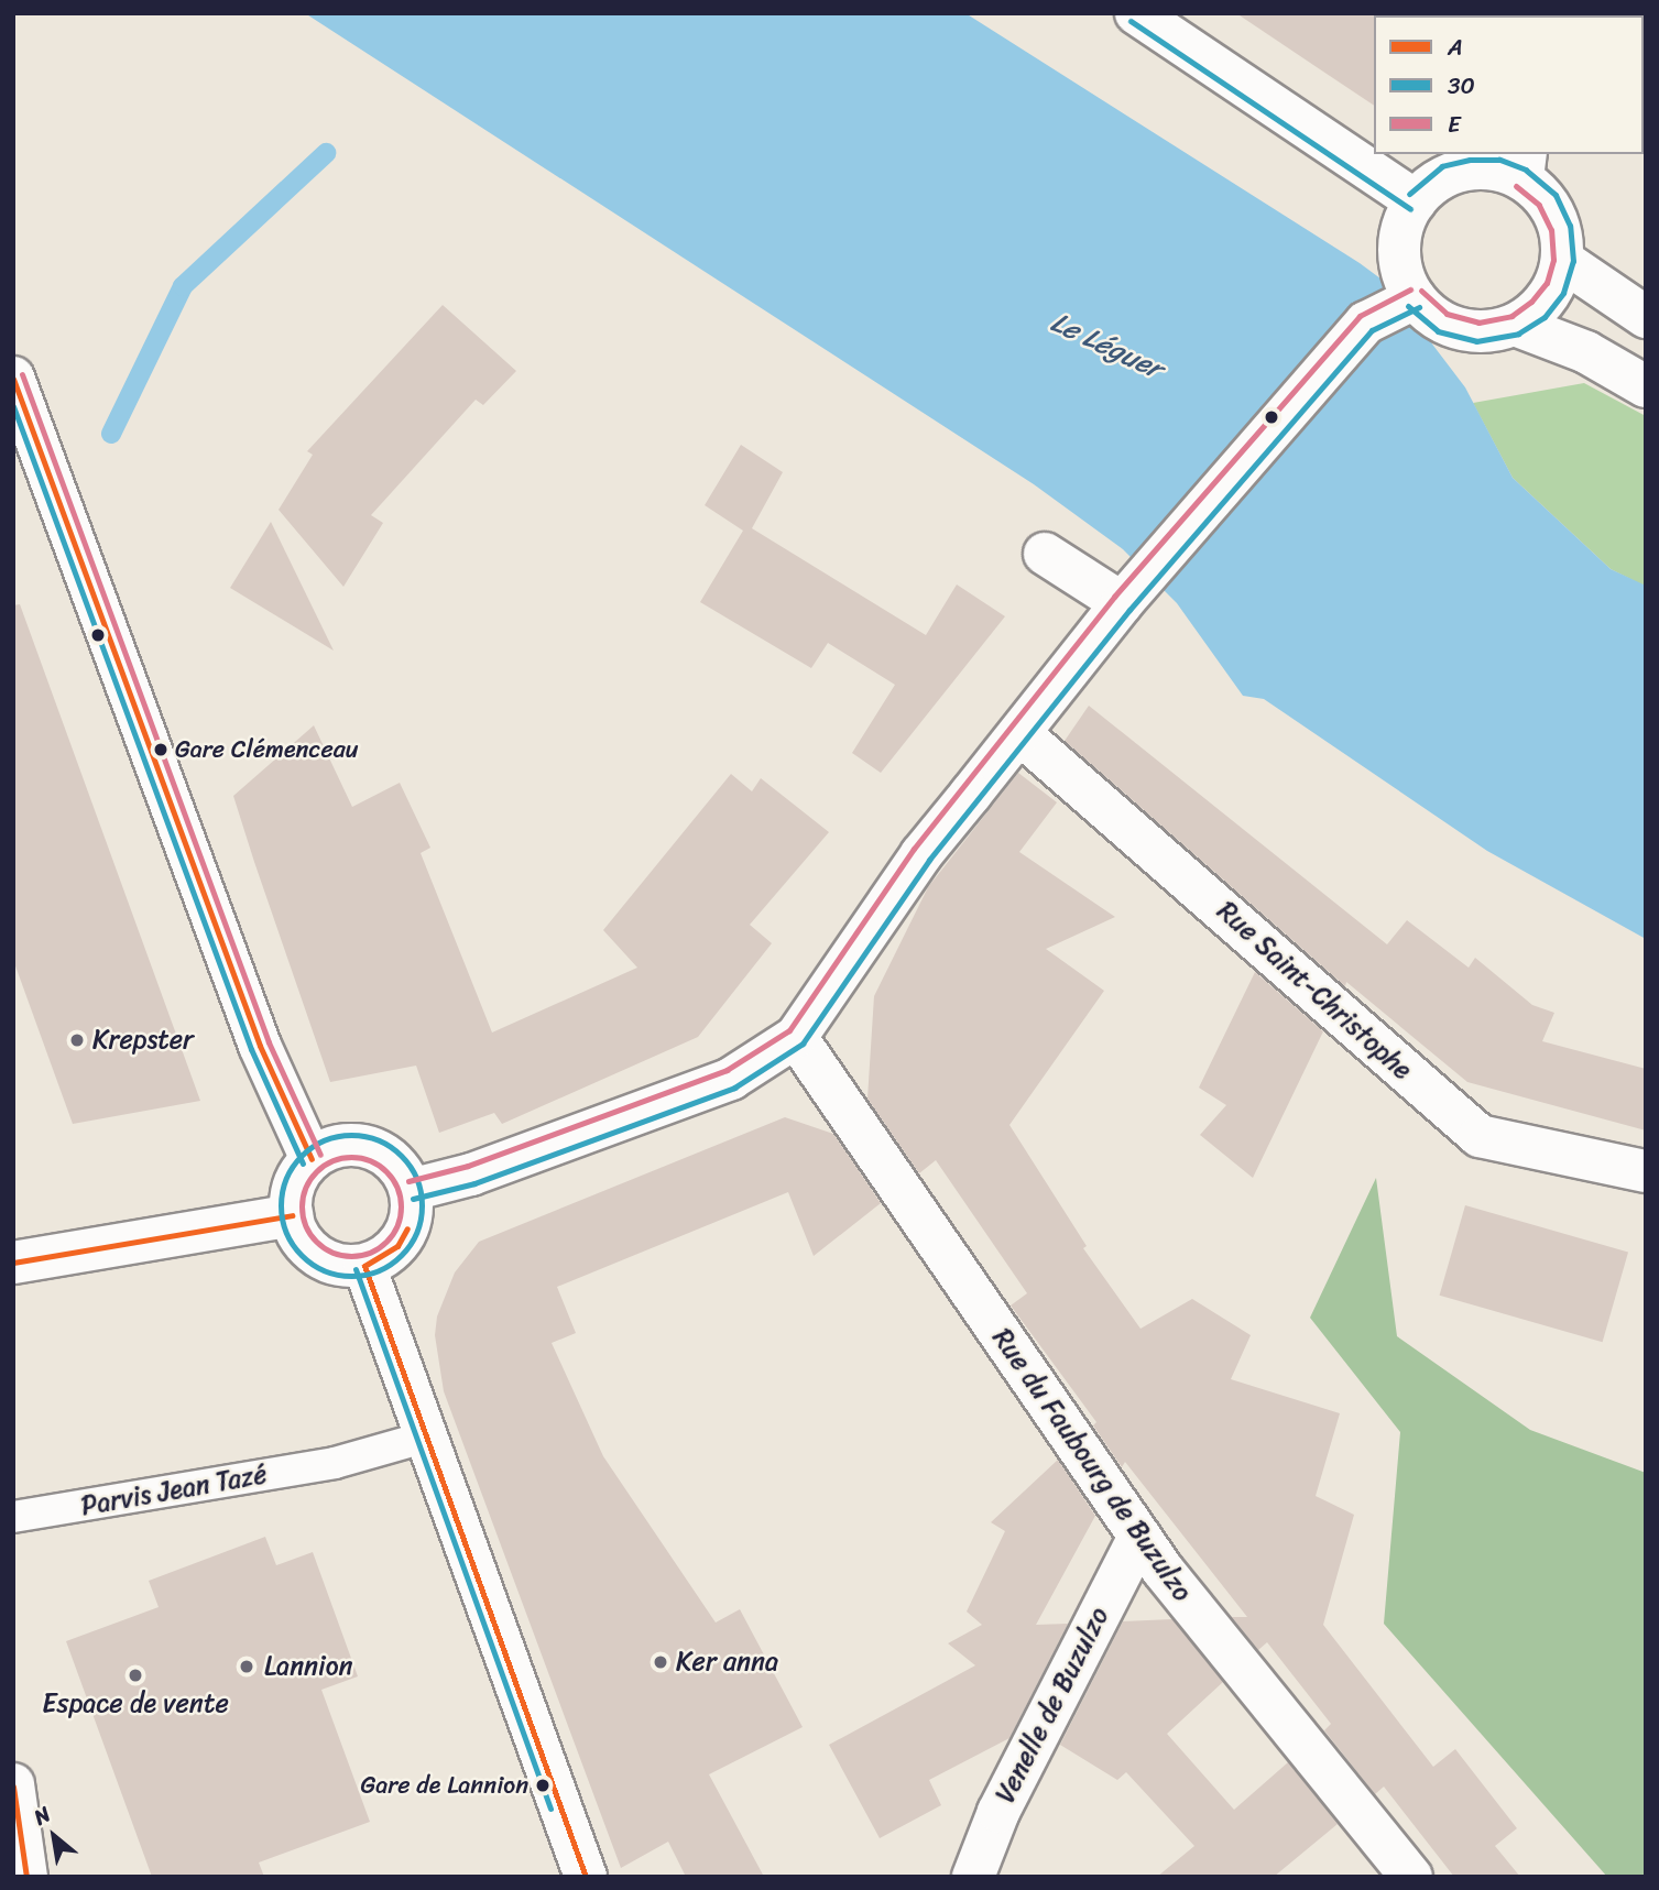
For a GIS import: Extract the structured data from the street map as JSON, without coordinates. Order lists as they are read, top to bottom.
{
  "streets": {
    "street": ["Rue Saint-Christophe", "Rue du Faubourg de Buzulzo", "Venelle de Buzulzo"],
    "lane": ["Parvis Jean Tazé"]
  },
  "crossings": [
    ["Rue du Faubourg de Buzulzo", "Venelle de Buzulzo"]
  ],
  "water": ["Le Léguer"],
  "places": [
    "Gare Clémenceau",
    "Krepster",
    "Ker anna",
    "Lannion",
    "Espace de vente",
    "Gare de Lannion"
  ],
  "lines": ["transit line 30", "transit line E", "transit line A"],
  "legend": ["A", "30", "E"],
  "north": "top left"
}
